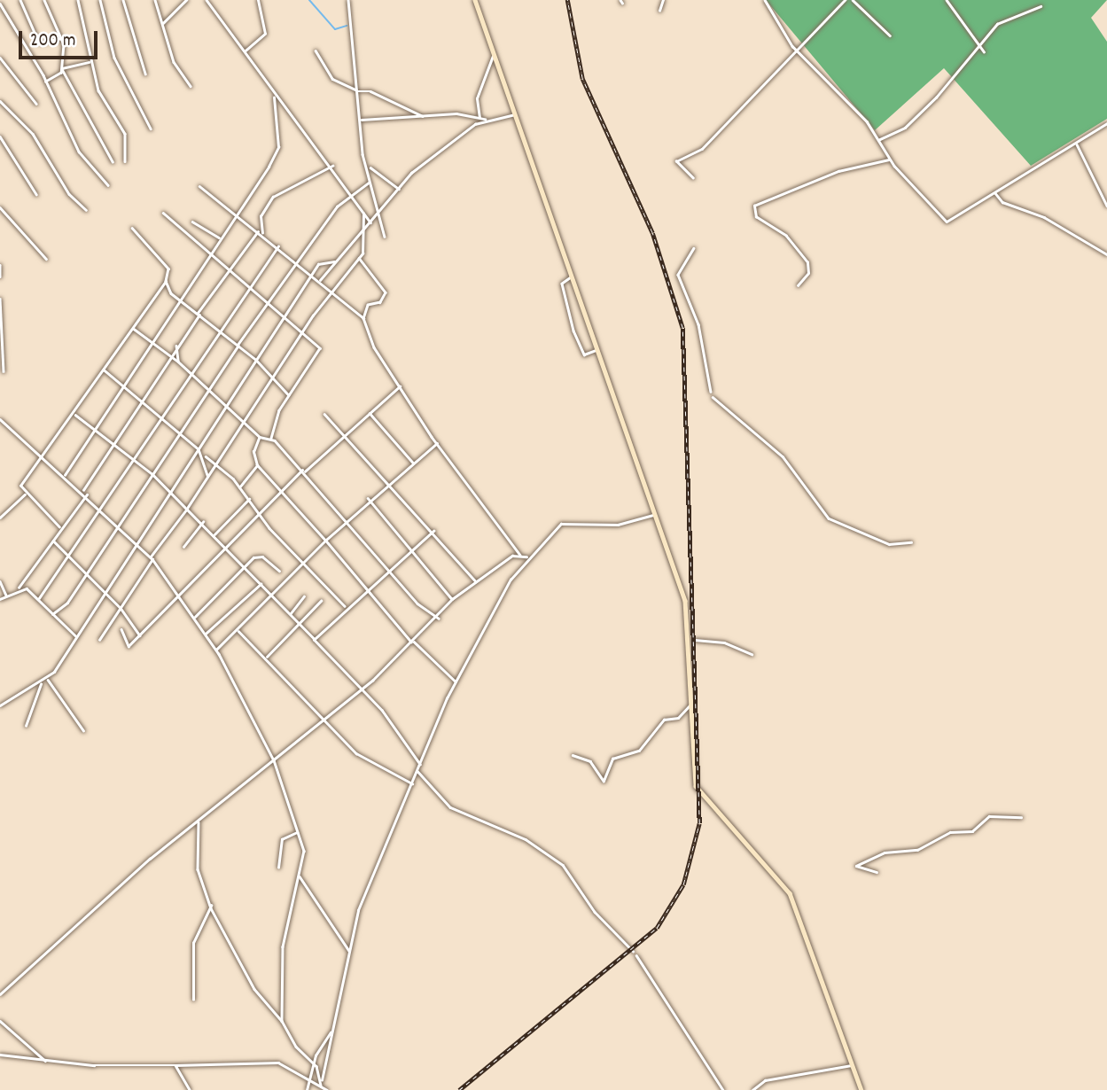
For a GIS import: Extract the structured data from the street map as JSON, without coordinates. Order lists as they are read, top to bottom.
{
  "scale_bar": "200 m"
}
